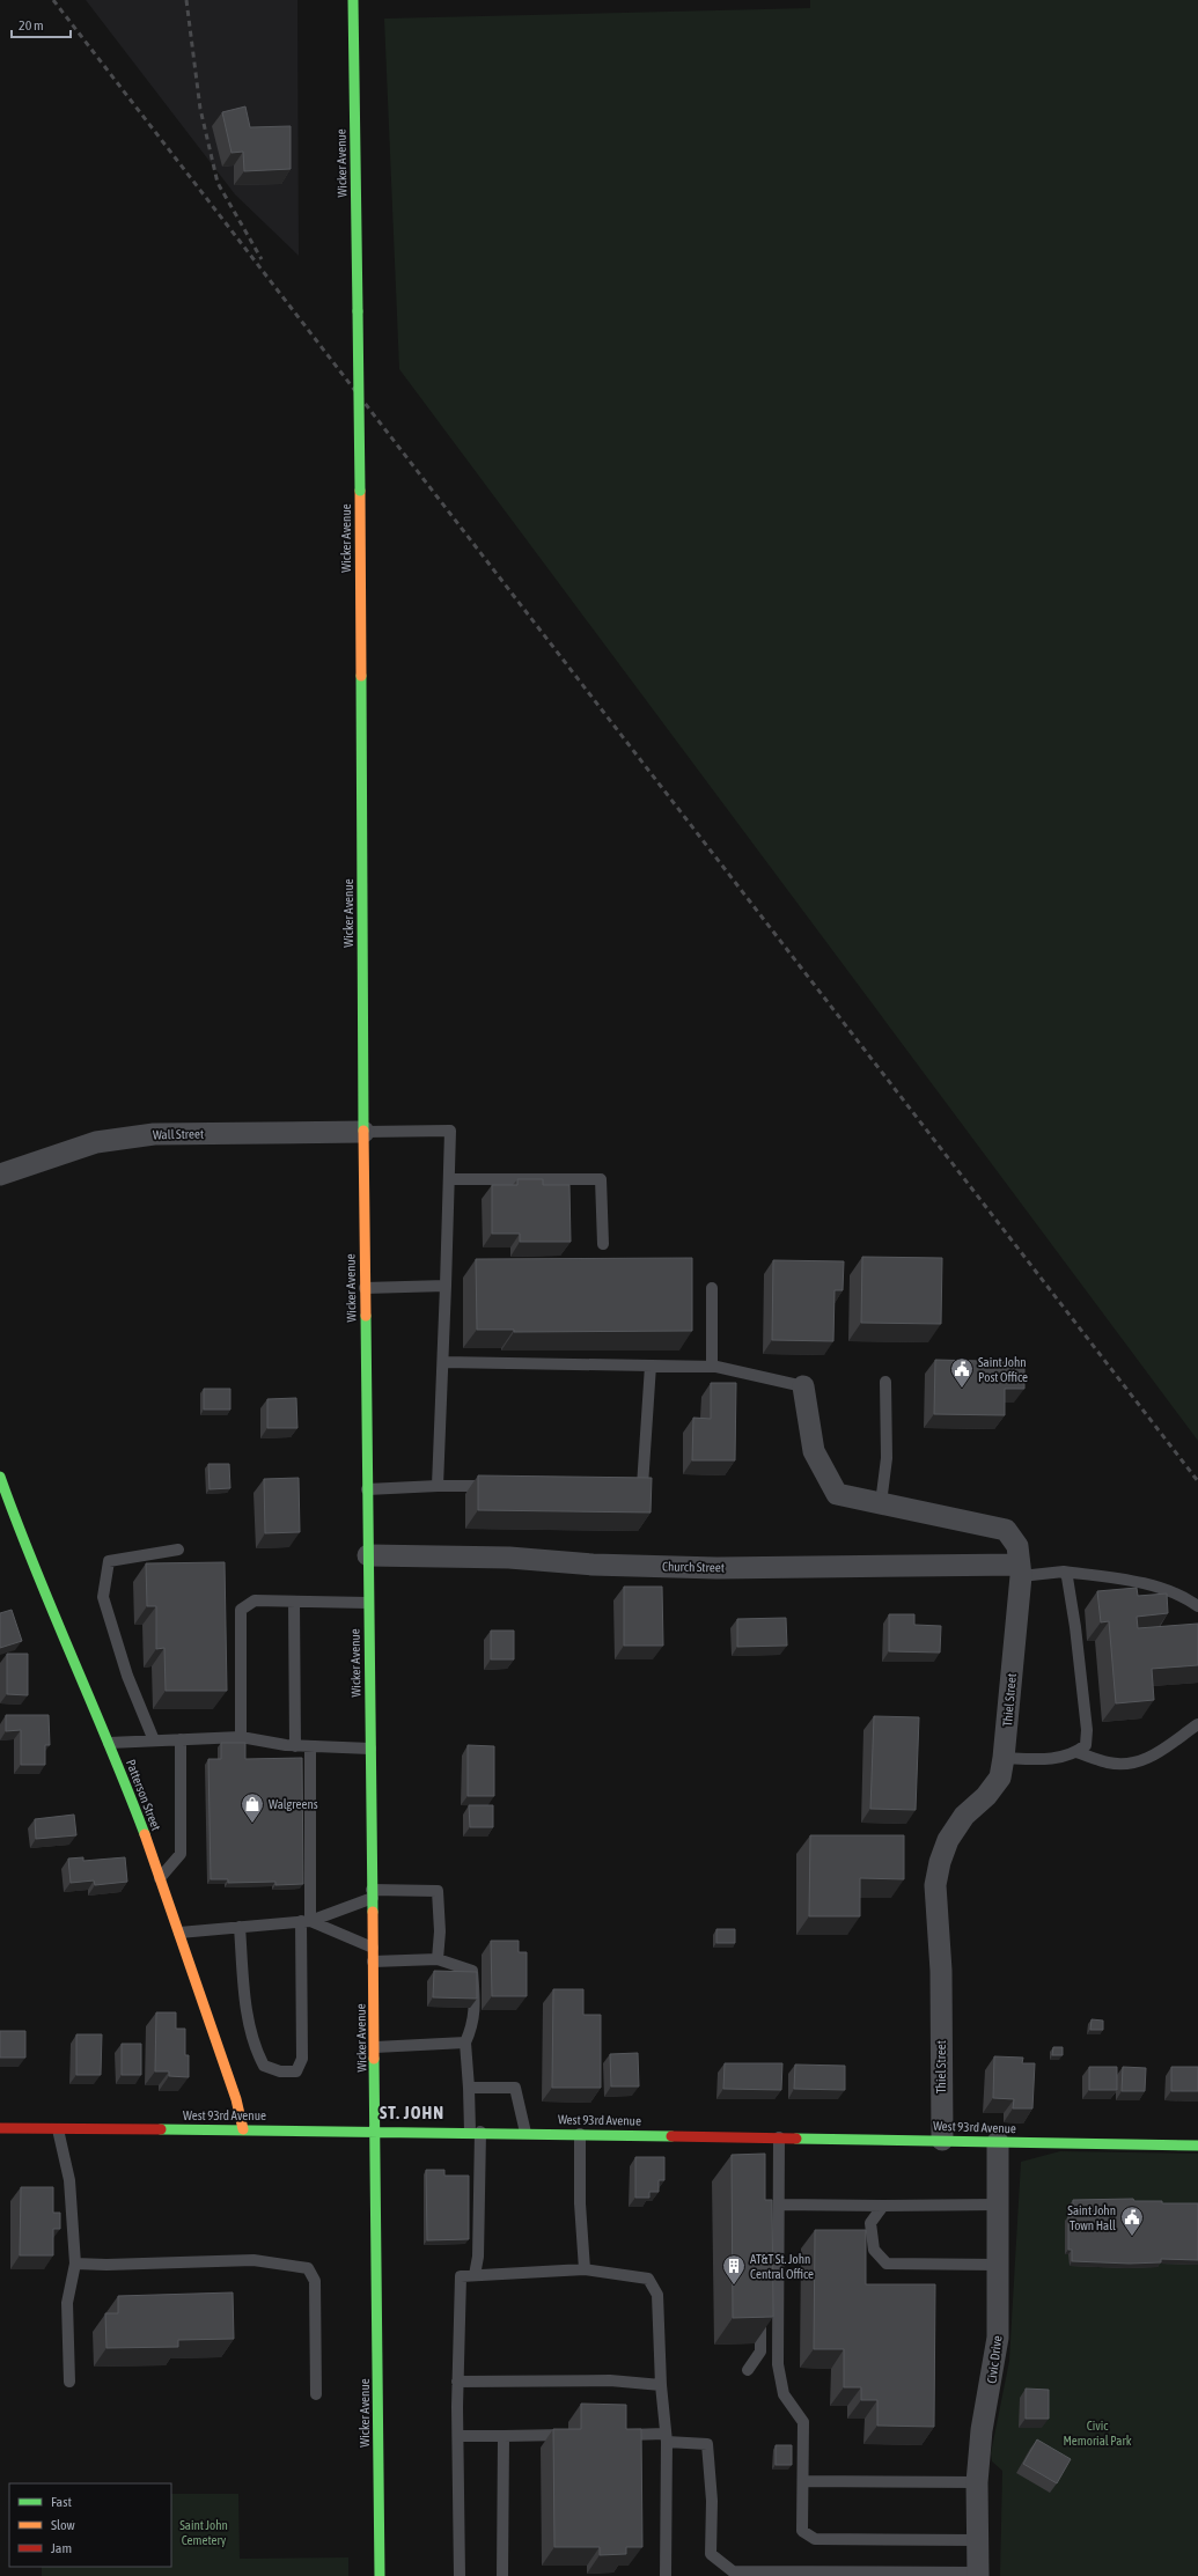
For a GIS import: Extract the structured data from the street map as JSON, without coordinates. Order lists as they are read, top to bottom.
{
  "streets": {
    "main road": ["Wicker Avenue", "Patterson Street", "West 93rd Avenue"],
    "street": [
      "Wall Street",
      "Church Street",
      "Thiel Street",
      "Civic Drive"
    ]
  },
  "crossings": [
    ["Wicker Avenue", "Wall Street"],
    ["Wicker Avenue", "Church Street"],
    ["Wicker Avenue", "West 93rd Avenue"],
    ["Church Street", "Thiel Street"],
    ["Thiel Street", "West 93rd Avenue"],
    ["Patterson Street", "West 93rd Avenue"],
    ["West 93rd Avenue", "Civic Drive"]
  ],
  "districts": ["ST. JOHN"],
  "parks": ["Civic Memorial Park", "Saint John Cemetery"],
  "places": {
    "public building": ["Saint John Post Office", "Saint John Town Hall"],
    "shop": ["Walgreens"],
    "building": ["AT&T St. John Central Office"]
  },
  "legend": ["Fast", "Slow", "Jam"],
  "scale_bar": "20 m"
}
